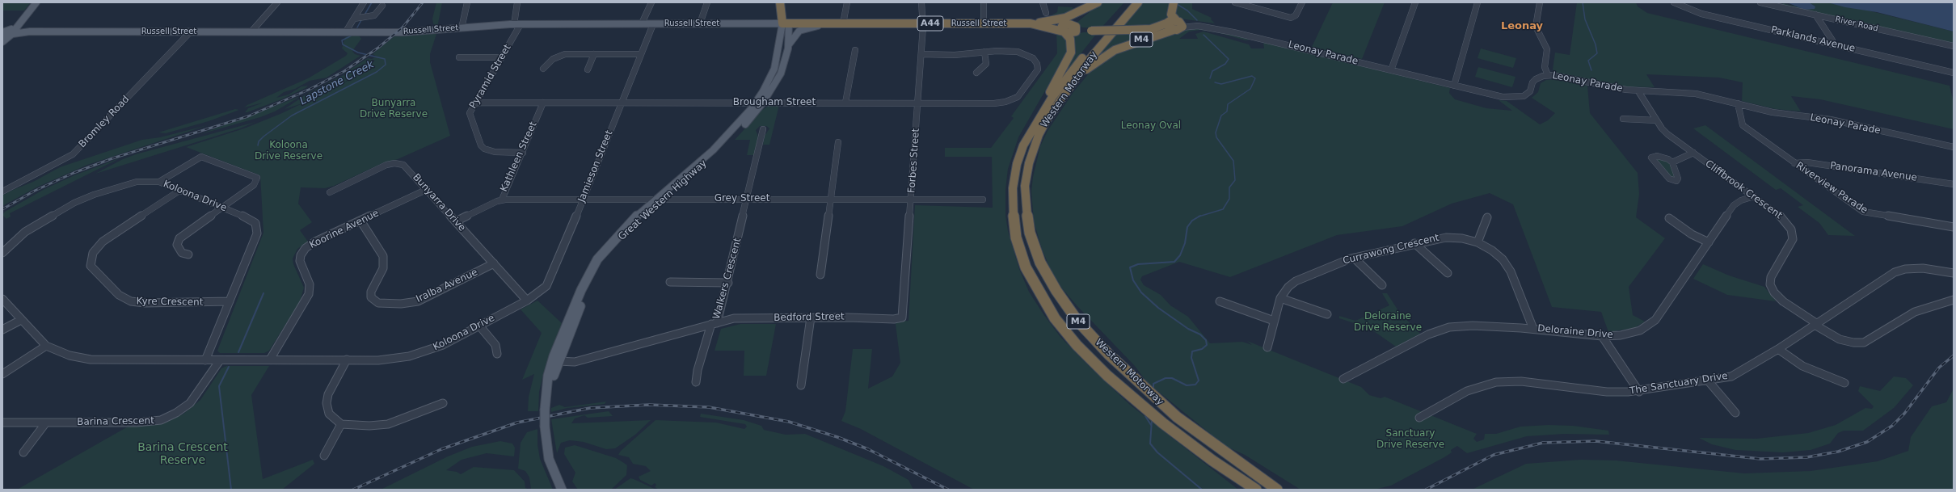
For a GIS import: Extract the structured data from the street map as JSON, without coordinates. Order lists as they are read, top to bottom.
{
  "streets": {
    "highway": [
      "Russell Street",
      "A44",
      "M4",
      "Western Motorway",
      "Great Western Highway"
    ],
    "street": [
      "River Road",
      "Parklands Avenue",
      "Leonay Parade",
      "Pyramid Street",
      "Brougham Street",
      "Bromley Road",
      "Kathleen Street",
      "Forbes Street",
      "Jamieson Street",
      "Panorama Avenue",
      "Riverview Parade",
      "Cliffbrook Crescent",
      "Koloona Drive",
      "Grey Street",
      "Bunyarra Drive",
      "Koorine Avenue",
      "Currawong Crescent",
      "Walkers Crescent",
      "Iralba Avenue",
      "Kyre Crescent",
      "Bedford Street",
      "Deloraine Drive",
      "The Sanctuary Drive",
      "Barina Crescent"
    ]
  },
  "crossings": [
    ["Russell Street", "A44"],
    ["Russell Street", "Pyramid Street"],
    ["Russell Street", "Bromley Road"],
    ["Russell Street", "Forbes Street"],
    ["Russell Street", "Jamieson Street"],
    ["Russell Street", "Great Western Highway"],
    ["A44", "M4"],
    ["A44", "Leonay Parade"],
    ["M4", "Western Motorway"],
    ["Leonay Parade", "Riverview Parade"],
    ["Leonay Parade", "Cliffbrook Crescent"],
    ["Pyramid Street", "Brougham Street"],
    ["Pyramid Street", "Kathleen Street"],
    ["Brougham Street", "Kathleen Street"],
    ["Brougham Street", "Forbes Street"],
    ["Brougham Street", "Jamieson Street"],
    ["Brougham Street", "Great Western Highway"],
    ["Kathleen Street", "Grey Street"],
    ["Kathleen Street", "Bunyarra Drive"],
    ["Forbes Street", "Grey Street"],
    ["Forbes Street", "Bedford Street"],
    ["Jamieson Street", "Koloona Drive"],
    ["Jamieson Street", "Grey Street"],
    ["Jamieson Street", "Bunyarra Drive"],
    ["Panorama Avenue", "Riverview Parade"],
    ["Cliffbrook Crescent", "Deloraine Drive"],
    ["Cliffbrook Crescent", "The Sanctuary Drive"],
    ["Koloona Drive", "Bunyarra Drive"],
    ["Koloona Drive", "Koorine Avenue"],
    ["Koloona Drive", "Kyre Crescent"],
    ["Koloona Drive", "Barina Crescent"],
    ["Grey Street", "Great Western Highway"],
    ["Grey Street", "Walkers Crescent"],
    ["Great Western Highway", "Walkers Crescent"],
    ["Bunyarra Drive", "Koorine Avenue"],
    ["Bunyarra Drive", "Iralba Avenue"],
    ["Koorine Avenue", "Iralba Avenue"],
    ["Currawong Crescent", "Deloraine Drive"],
    ["Walkers Crescent", "Bedford Street"]
  ],
  "districts": ["Leonay"],
  "water": ["Lapstone Creek"],
  "parks": [
    "Bunyarra Drive Reserve",
    "Leonay Oval",
    "Koloona Drive Reserve",
    "Deloraine Drive Reserve",
    "Sanctuary Drive Reserve",
    "Barina Crescent Reserve"
  ]
}
